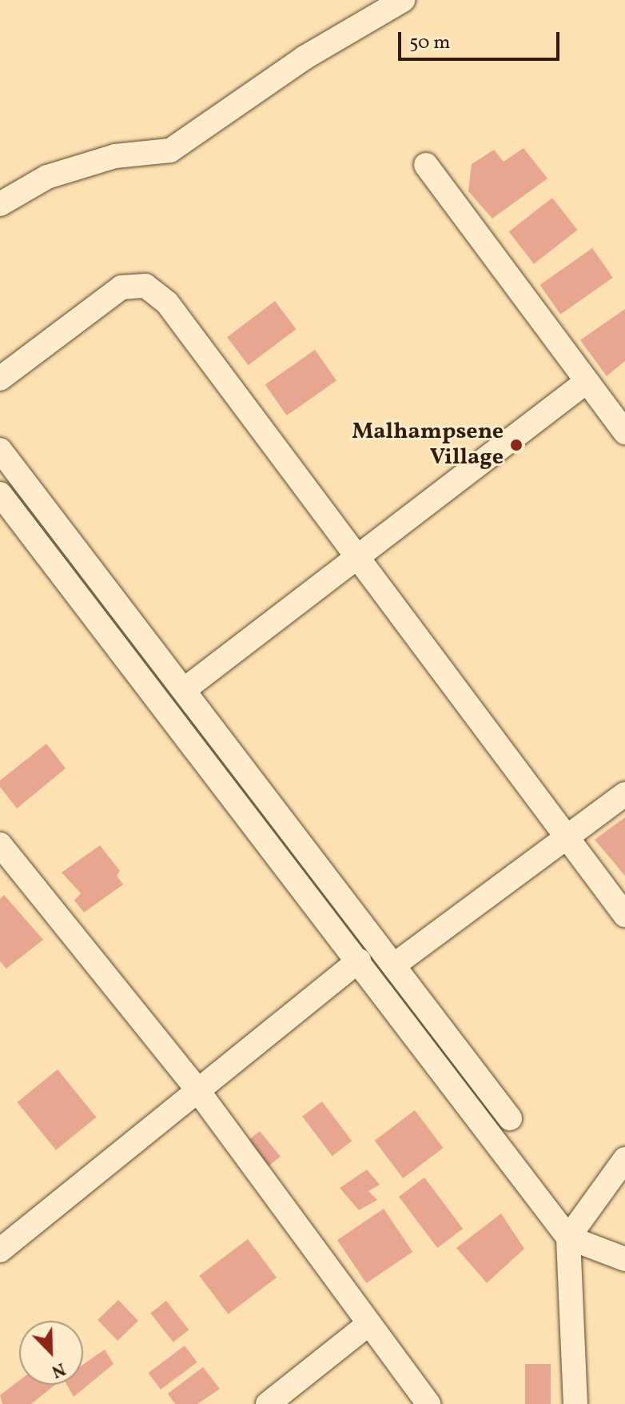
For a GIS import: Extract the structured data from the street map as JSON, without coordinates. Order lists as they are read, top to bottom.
{
  "places": ["Malhampsene Village"],
  "scale_bar": "50 m",
  "north": "bottom right"
}
